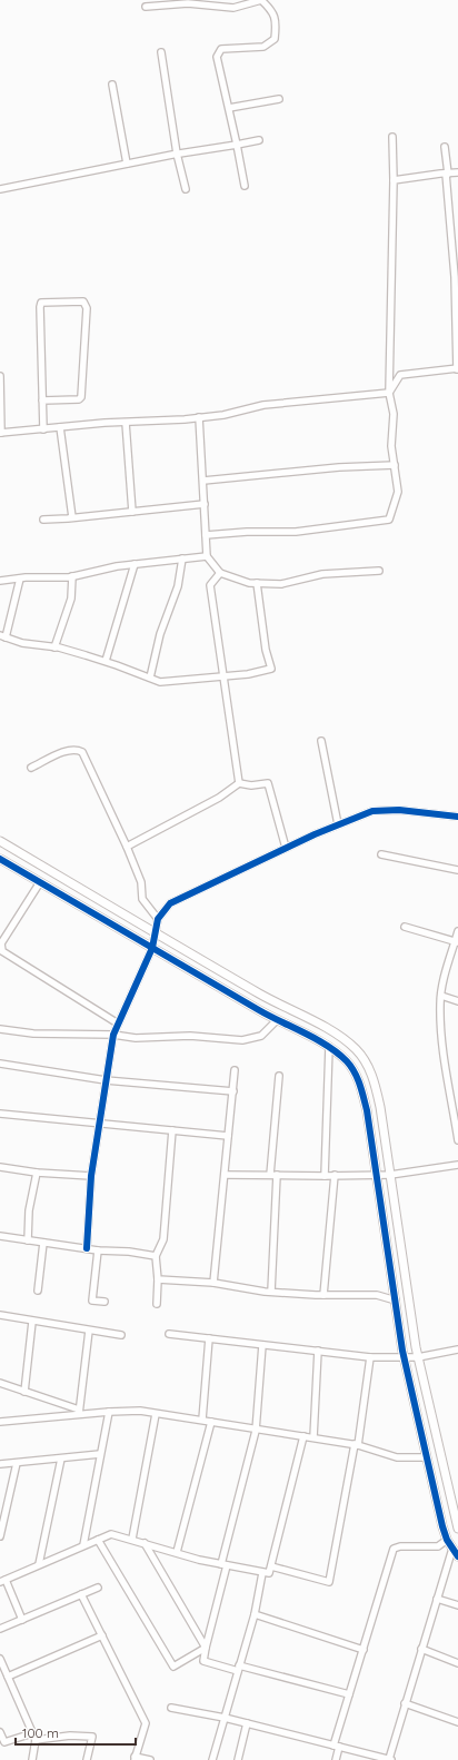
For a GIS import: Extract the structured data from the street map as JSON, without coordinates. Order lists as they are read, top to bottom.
{
  "scale_bar": "100 m"
}
